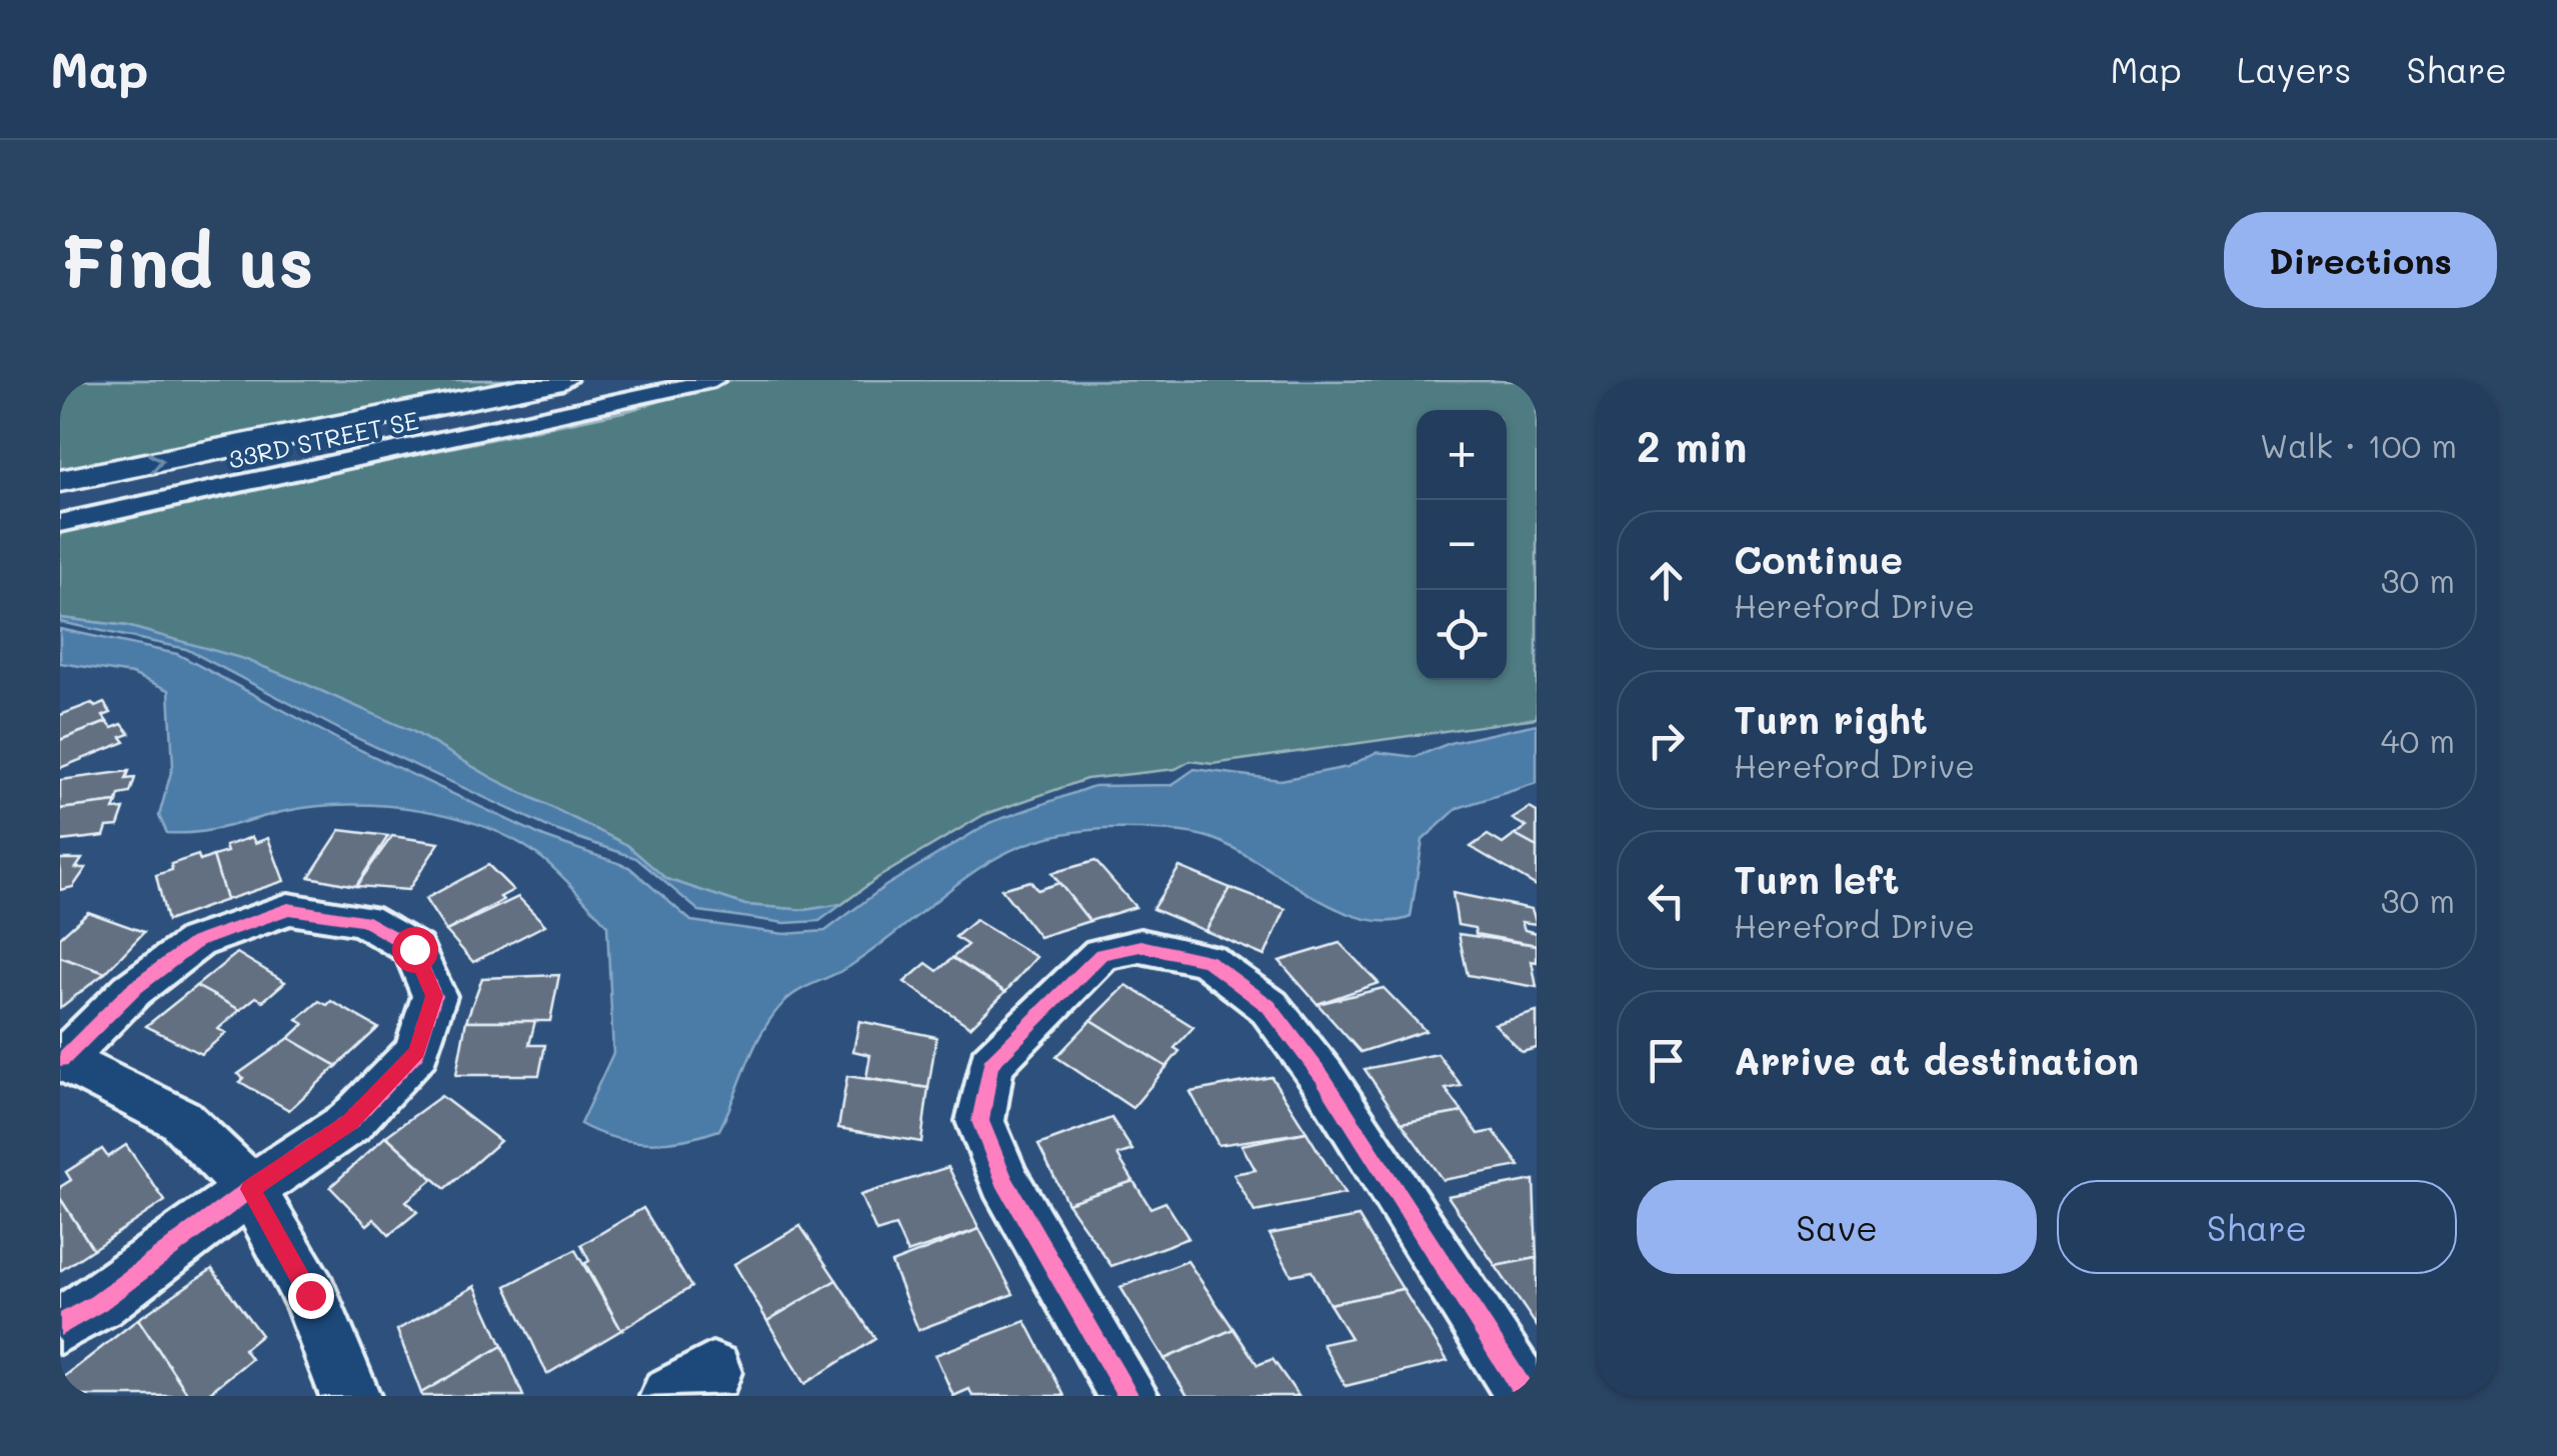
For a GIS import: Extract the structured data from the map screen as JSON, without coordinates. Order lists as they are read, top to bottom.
{
  "streets": {
    "street": ["33RD STREET SE"]
  },
  "page": {
    "header": "Map",
    "nav": ["Map", "Layers", "Share"],
    "buttons": [
      "Directions",
      ["Save", "Share"]
    ],
    "title": "Find us",
    "heading": ["2 min", "Walk · 100 m"],
    "map_buttons": ["+", "−"],
    "list": [
      ["Continue", "Hereford Drive", "30 m"],
      ["Turn right", "Hereford Drive", "40 m"],
      ["Turn left", "Hereford Drive", "30 m"],
      "Arrive at destination"
    ]
  }
}
